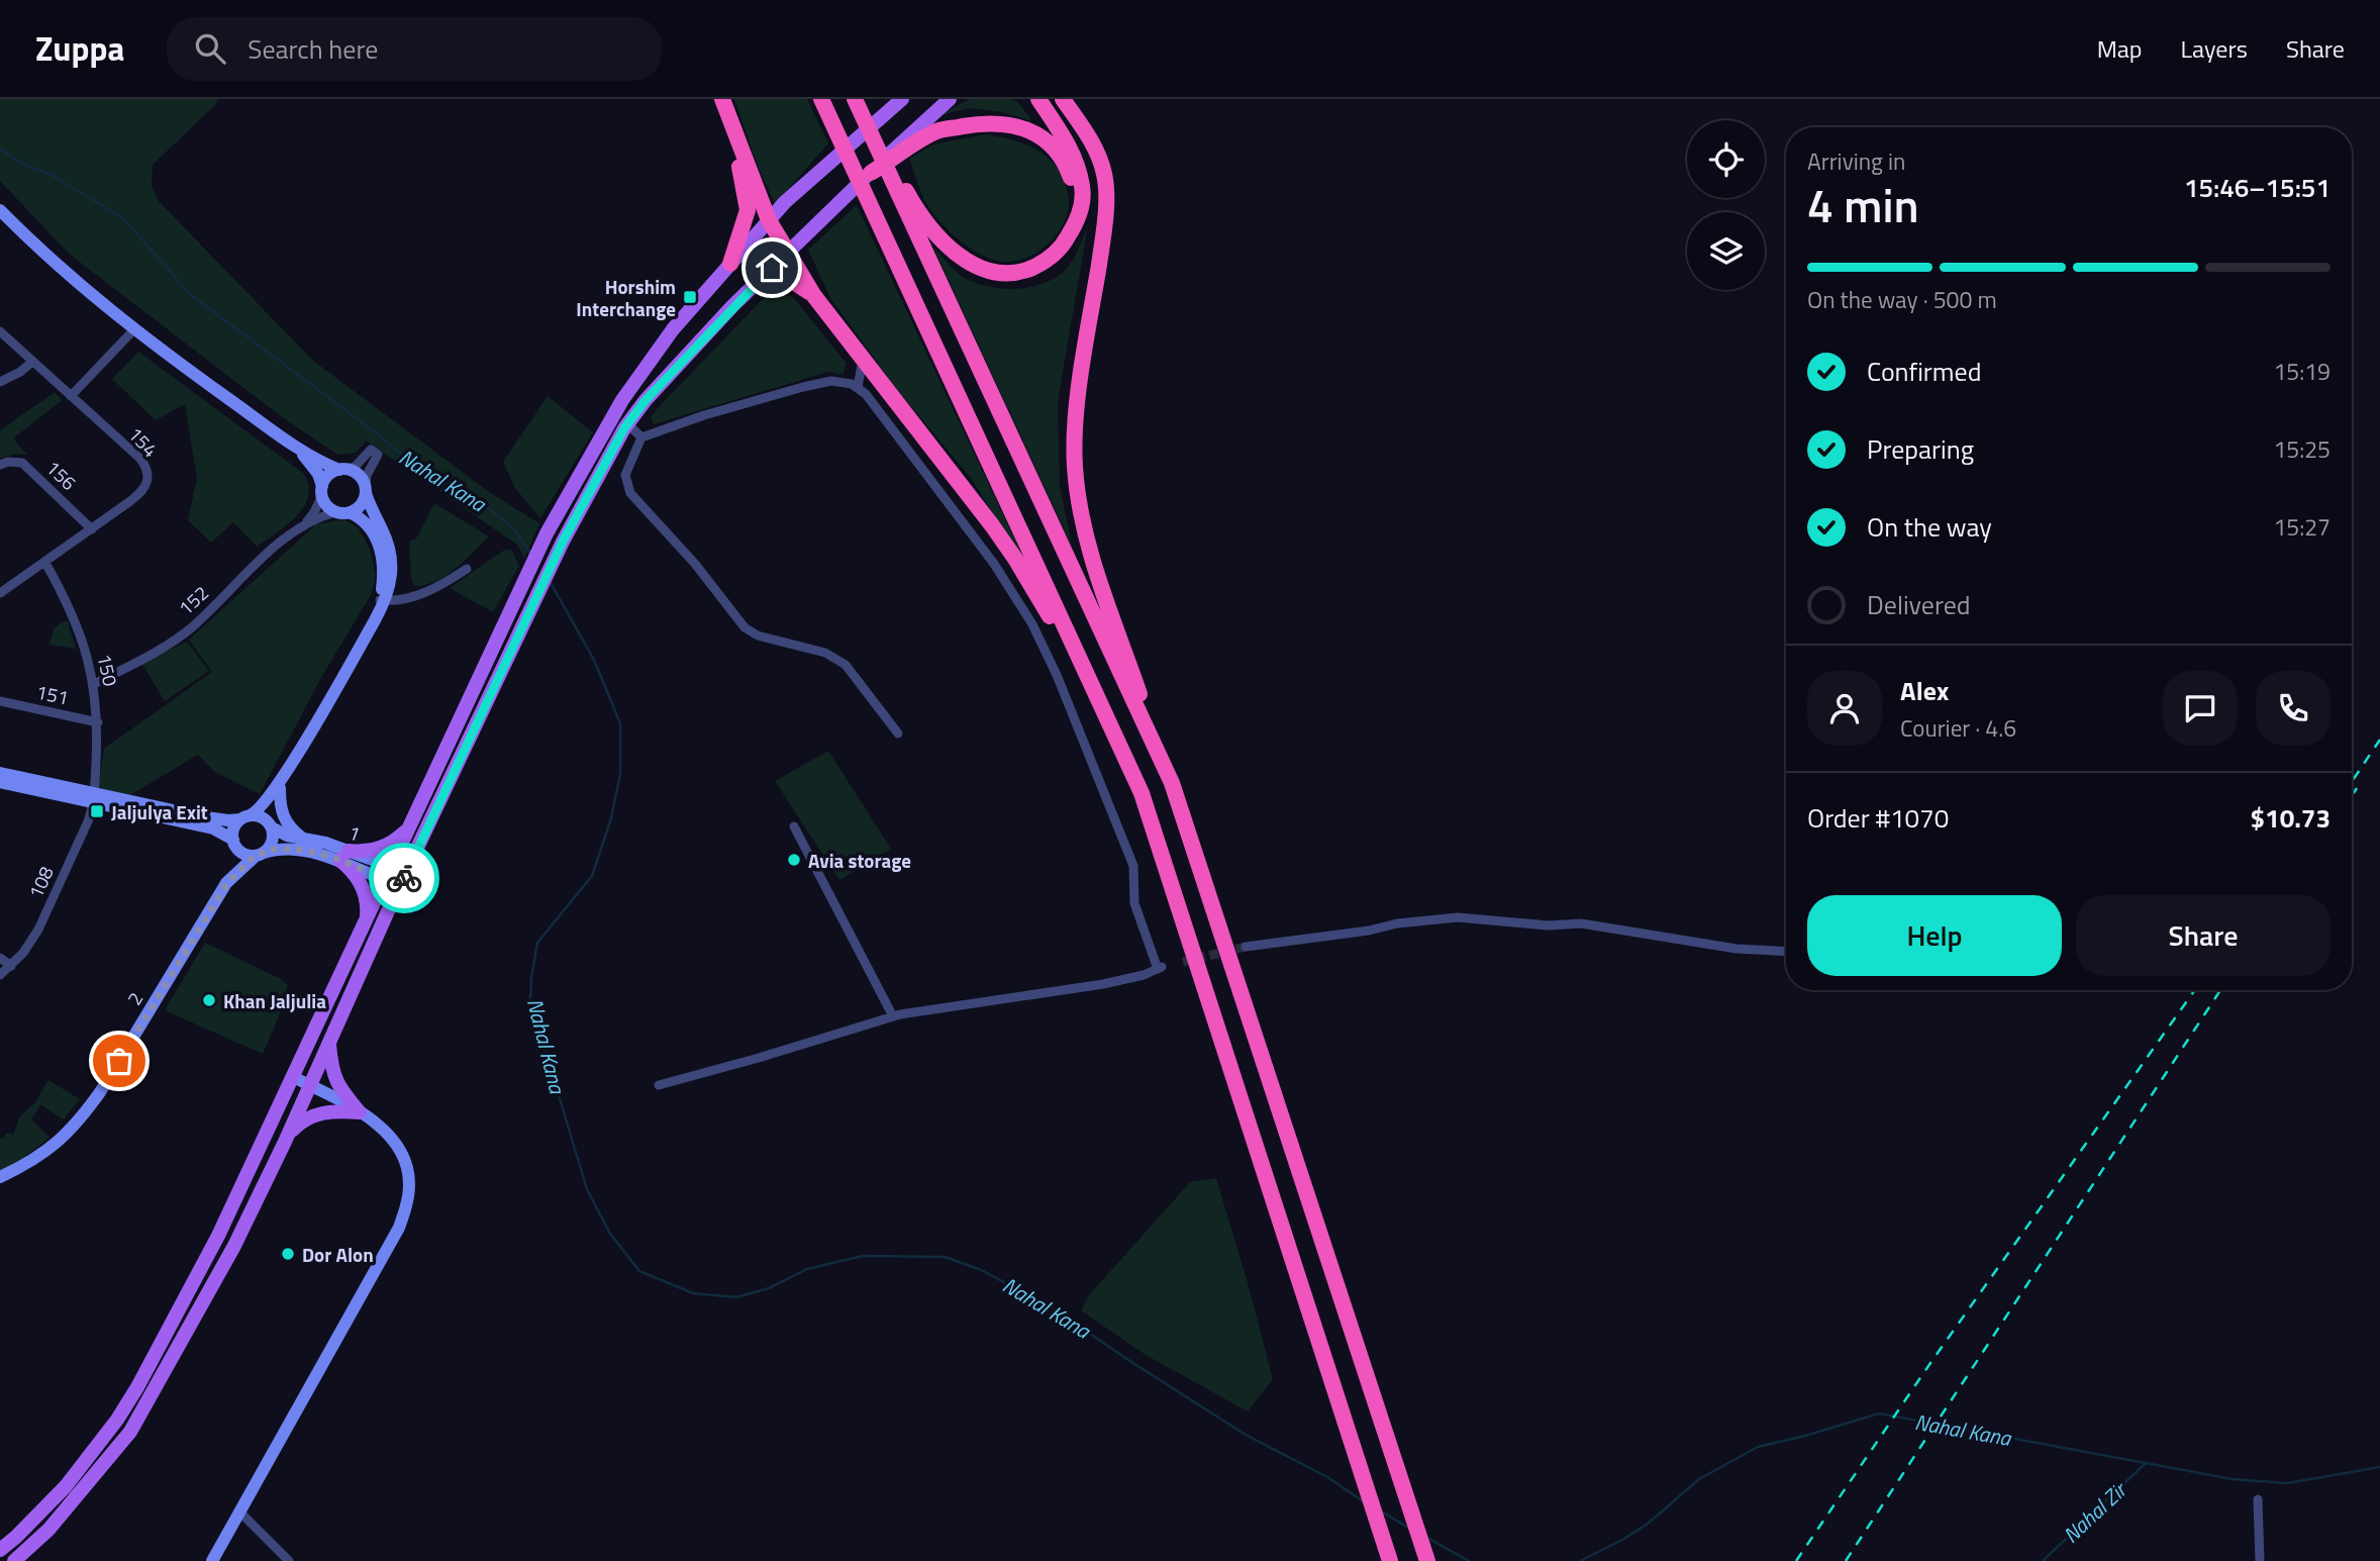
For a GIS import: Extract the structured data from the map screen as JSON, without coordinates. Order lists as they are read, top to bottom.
{
  "streets": {
    "street": [
      "154",
      "156",
      "152",
      "150",
      "151",
      "1",
      "108",
      "2"
    ]
  },
  "crossings": [
    ["154", "156"],
    ["154", "150"],
    ["152", "150"],
    ["150", "151"],
    ["150", "108"],
    ["1", "2"]
  ],
  "water": ["Nahal Kana", "Nahal Zir"],
  "places": {
    "transit": ["Horshim Interchange", "Jaljulya Exit"],
    "other": ["Avia storage", "Khan Jaljulia", "Dor Alon"]
  },
  "page": {
    "header": "Zuppa",
    "search": "Search here",
    "nav": ["Map", "Layers", "Share"],
    "heading": ["4 min", "Arriving in", "15:46–15:51"],
    "panel": [
      "Alex",
      "Courier · 4.6",
      "Order #1070",
      "$10.73"
    ],
    "bar": "On the way · 500 m",
    "list": [
      ["Confirmed", "15:19"],
      ["Preparing", "15:25"],
      ["On the way", "15:27"],
      "Delivered"
    ],
    "buttons": ["Help", "Share"]
  }
}
